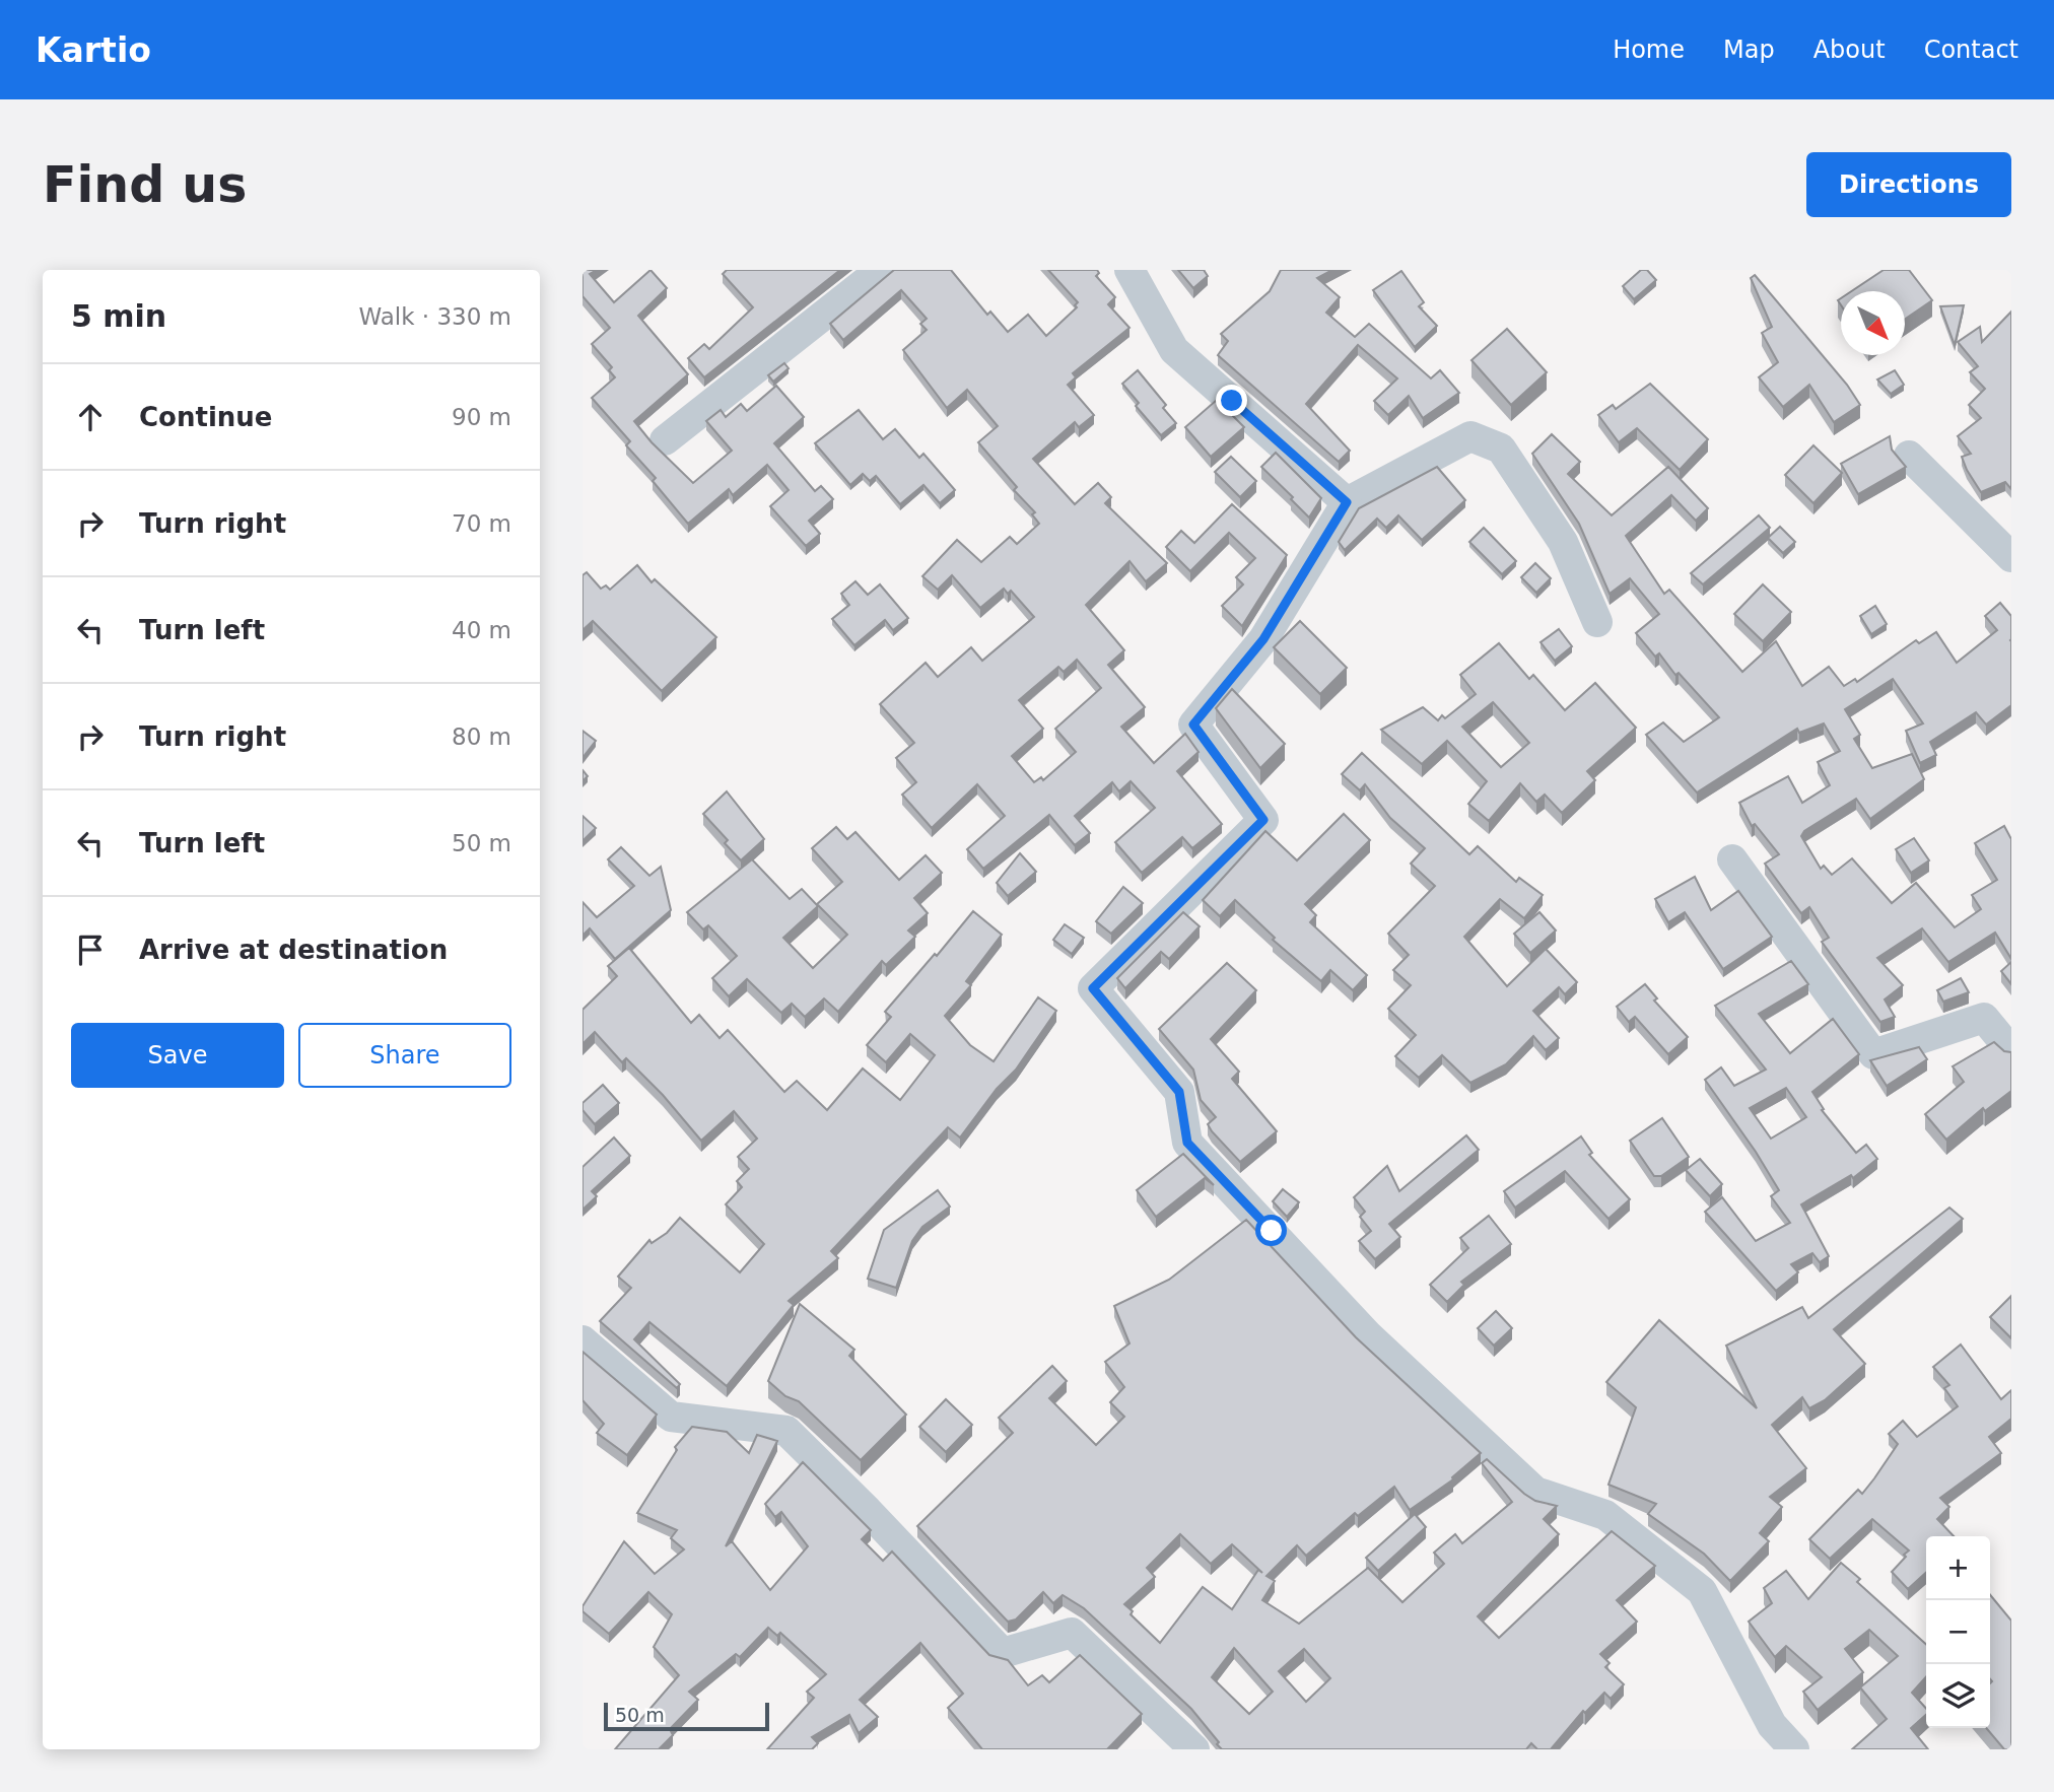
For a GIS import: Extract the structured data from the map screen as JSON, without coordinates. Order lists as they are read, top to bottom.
{
  "scale_bar": "50 m",
  "north": "bottom right",
  "page": {
    "header": "Kartio",
    "nav": [
      "Home",
      "Map",
      "About",
      "Contact"
    ],
    "buttons": [
      "Directions",
      ["Save", "Share"]
    ],
    "title": "Find us",
    "heading": ["5 min", "Walk · 330 m"],
    "list": [
      ["Continue", "90 m"],
      ["Turn right", "70 m"],
      ["Turn left", "40 m"],
      ["Turn right", "80 m"],
      ["Turn left", "50 m"],
      "Arrive at destination"
    ],
    "map_buttons": ["+", "−"],
    "scale": "50 m"
  }
}
